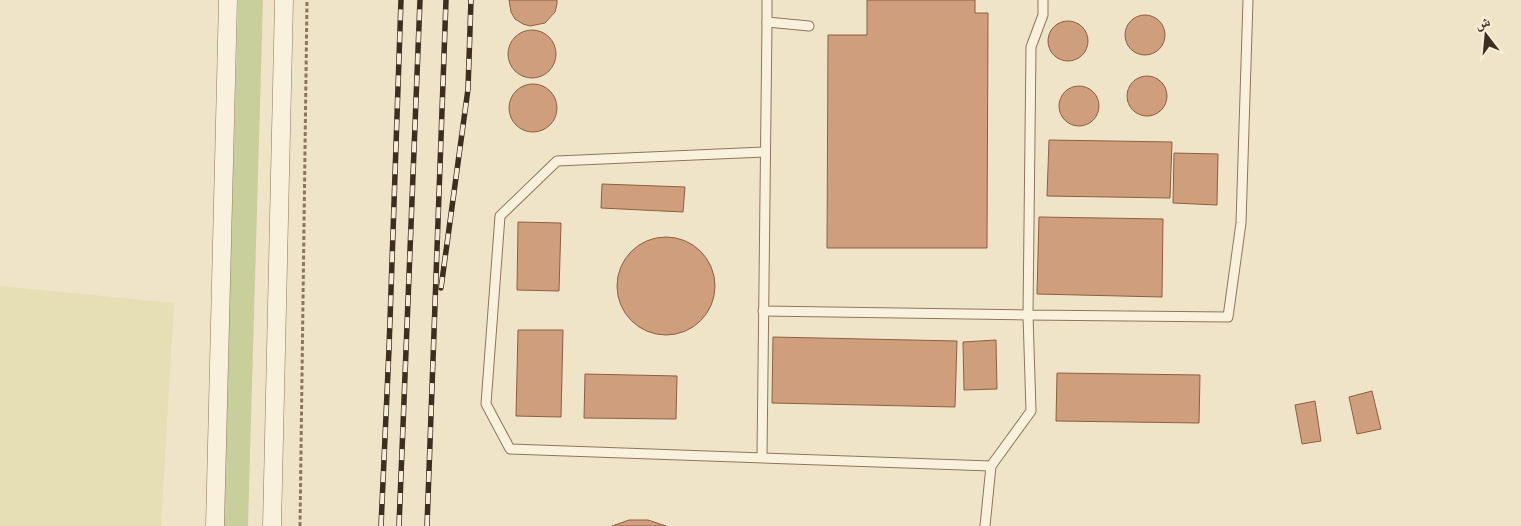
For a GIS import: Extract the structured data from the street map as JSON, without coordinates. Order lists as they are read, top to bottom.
{
  "north": "top"
}
